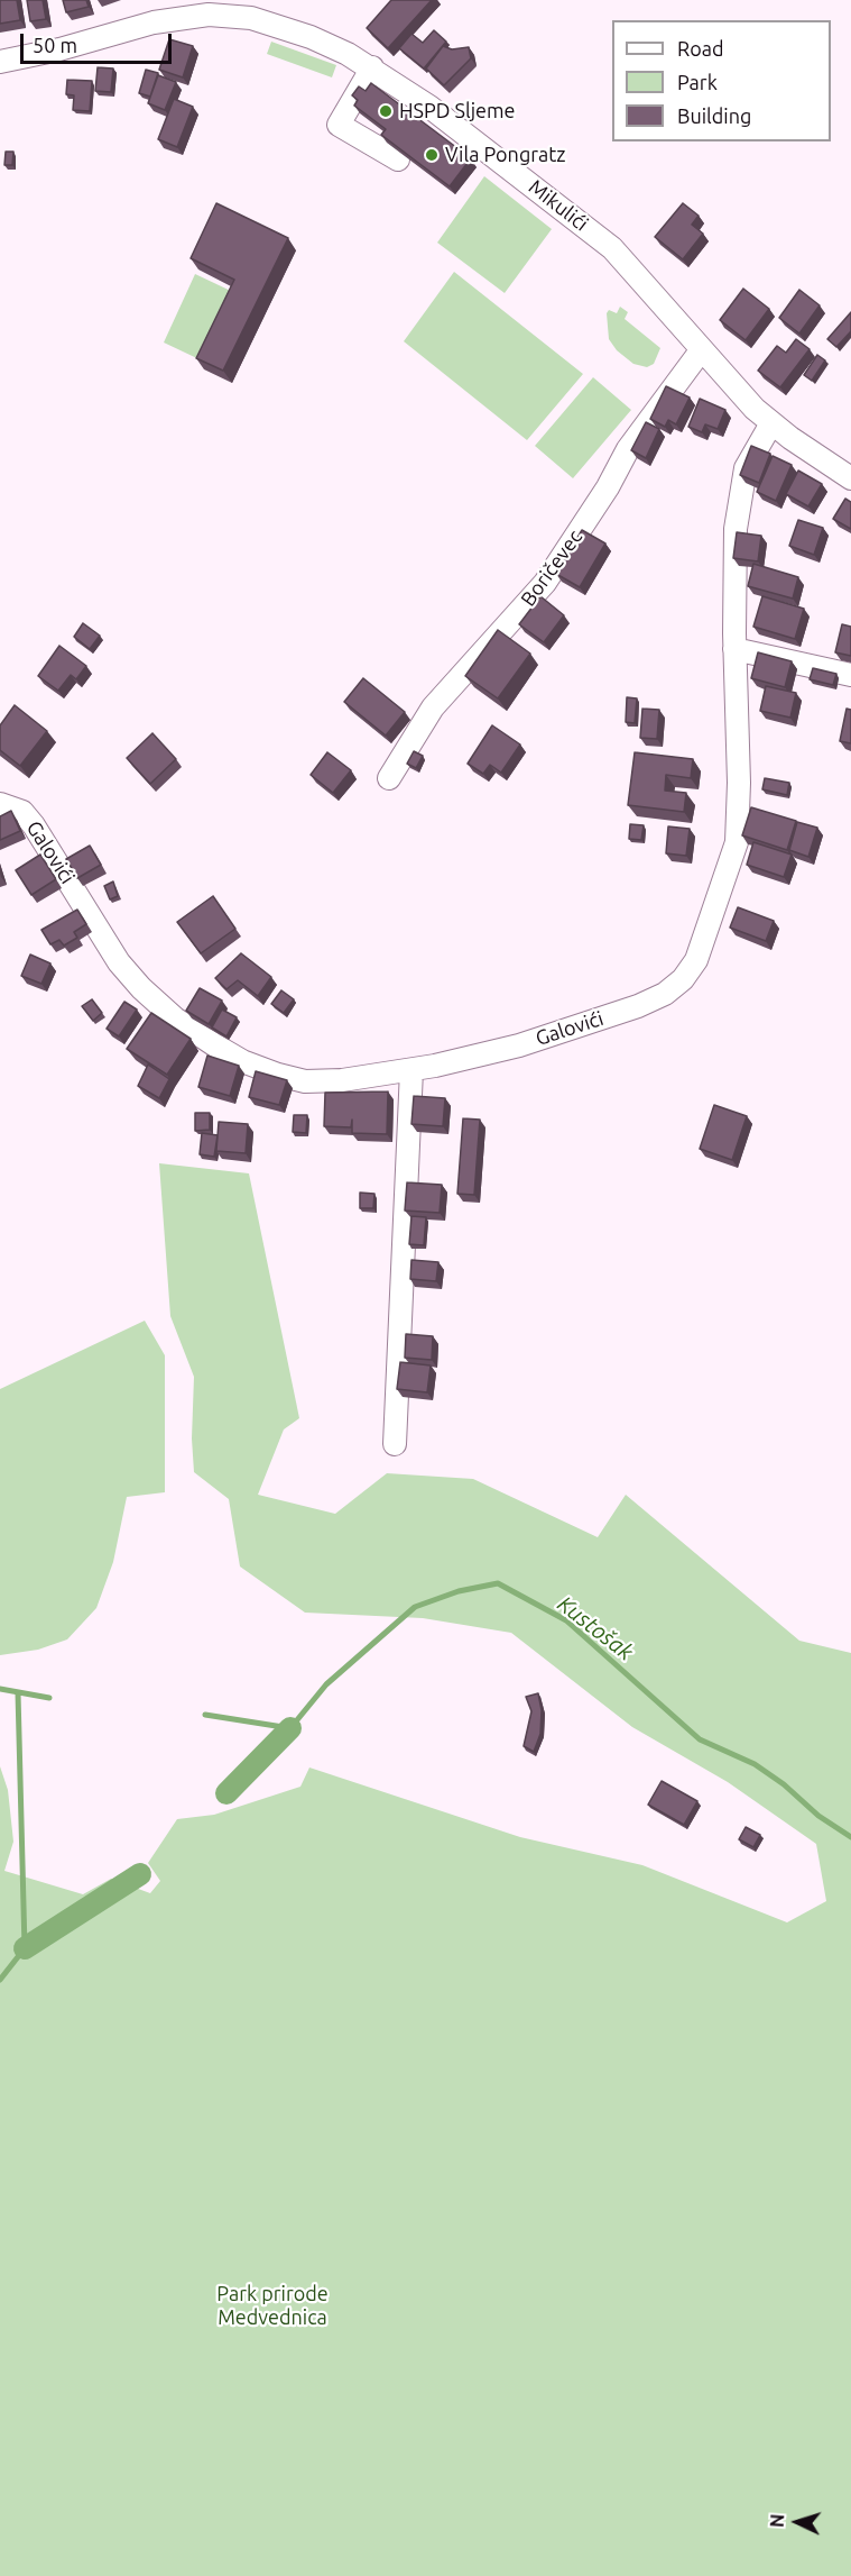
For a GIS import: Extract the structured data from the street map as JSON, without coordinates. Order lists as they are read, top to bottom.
{
  "streets": {
    "street": ["Mikulići", "Boričevec", "Galovići"]
  },
  "crossings": [
    ["Mikulići", "Boričevec"],
    ["Mikulići", "Galovići"]
  ],
  "water": ["Kustošak"],
  "parks": ["Park prirode Medvednica"],
  "places": ["HSPD Sljeme", "Vila Pongratz"],
  "legend": ["Road", "Park", "Building"],
  "scale_bar": "50 m",
  "north": "left"
}
